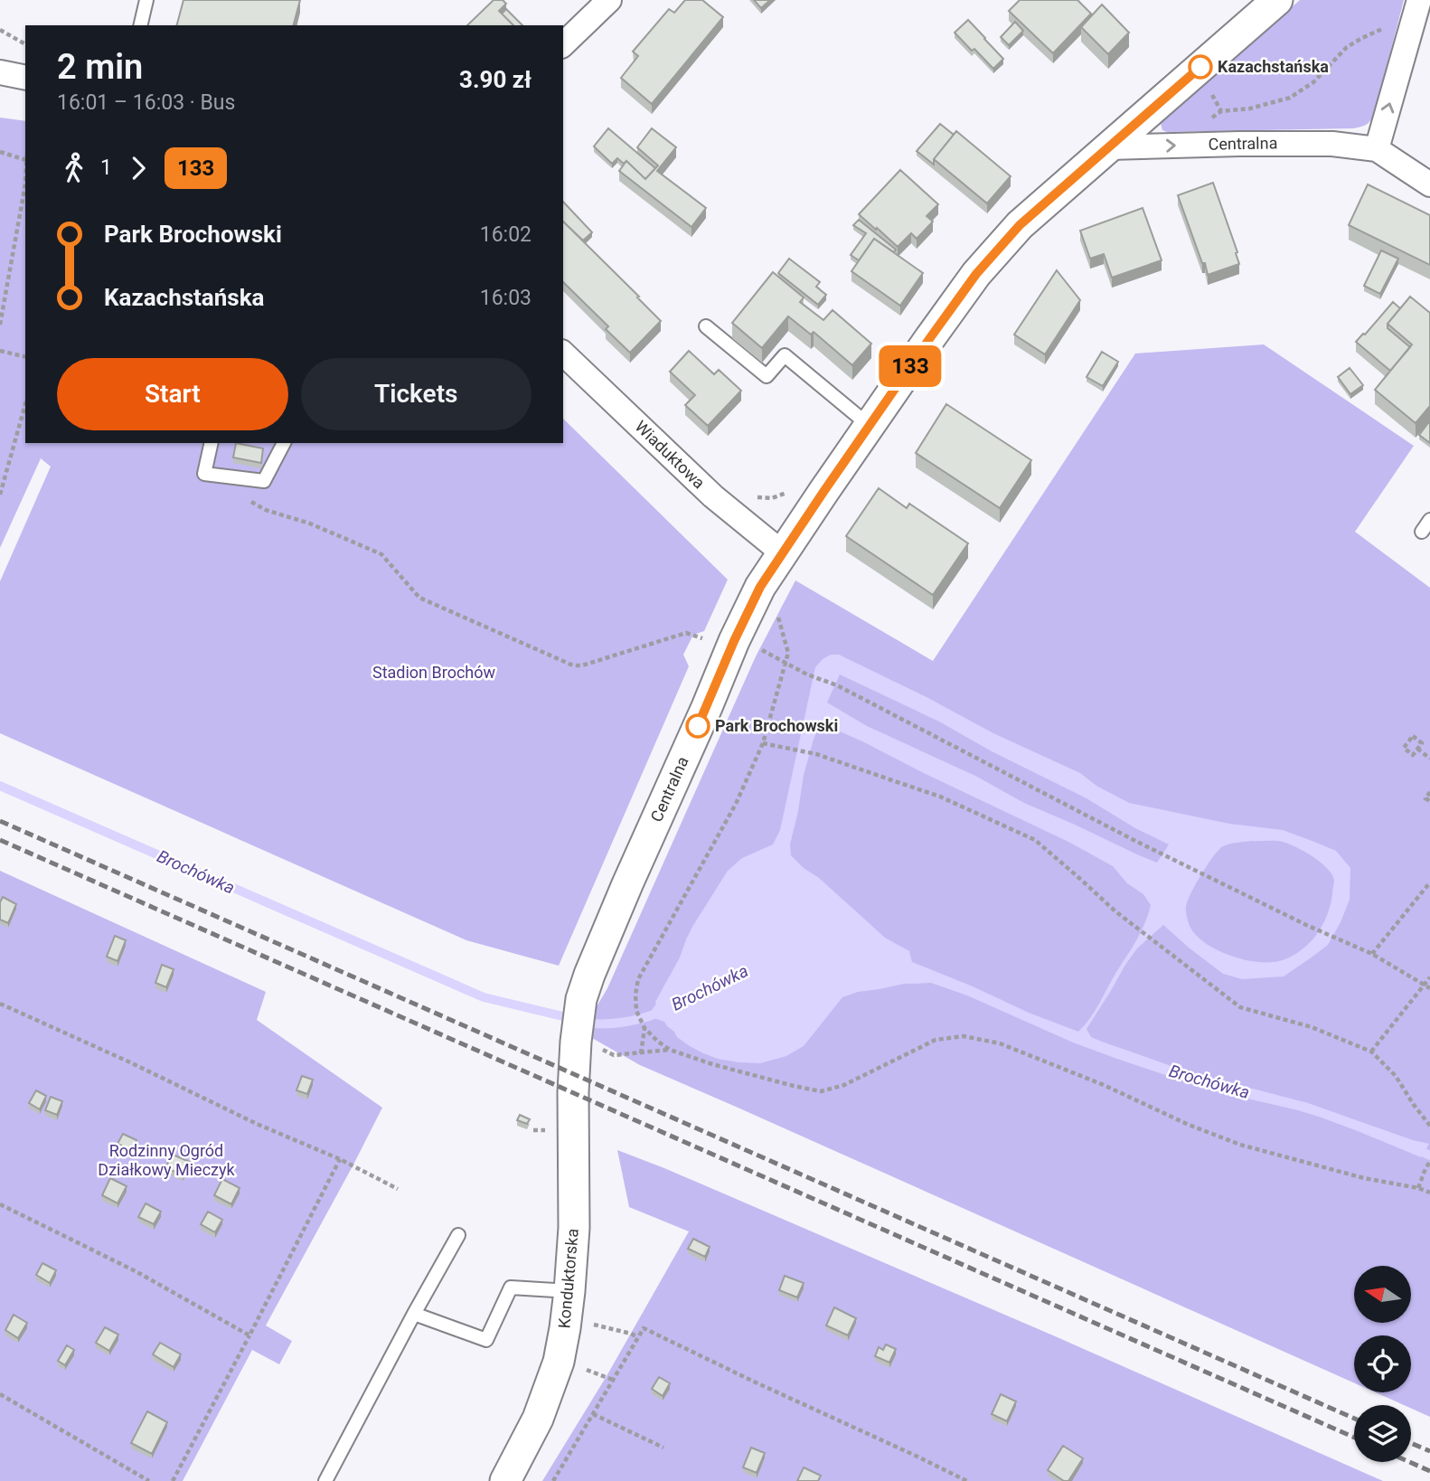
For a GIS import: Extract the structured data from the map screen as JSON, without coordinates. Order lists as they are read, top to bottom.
{
  "streets": {
    "street": ["Centralna", "Wiaduktowa", "Konduktorska"]
  },
  "crossings": [
    ["Centralna", "Wiaduktowa"],
    ["Centralna", "Konduktorska"]
  ],
  "water": ["Brochówka"],
  "parks": ["Stadion Brochów", "Rodzinny Ogród Działkowy Mieczyk"],
  "places": ["Kazachstańska", "Park Brochowski"],
  "lines": ["bus line 133"],
  "north": "left",
  "page": {
    "on_map": "133",
    "heading": ["2 min", "16:01 – 16:03 · Bus", "3.90 zł"],
    "legs": ["1", "133"],
    "list": [
      {
        "name": "Park Brochowski",
        "value": "16:02"
      },
      {
        "name": "Kazachstańska",
        "value": "16:03"
      }
    ],
    "buttons": ["Start", "Tickets"]
  }
}
